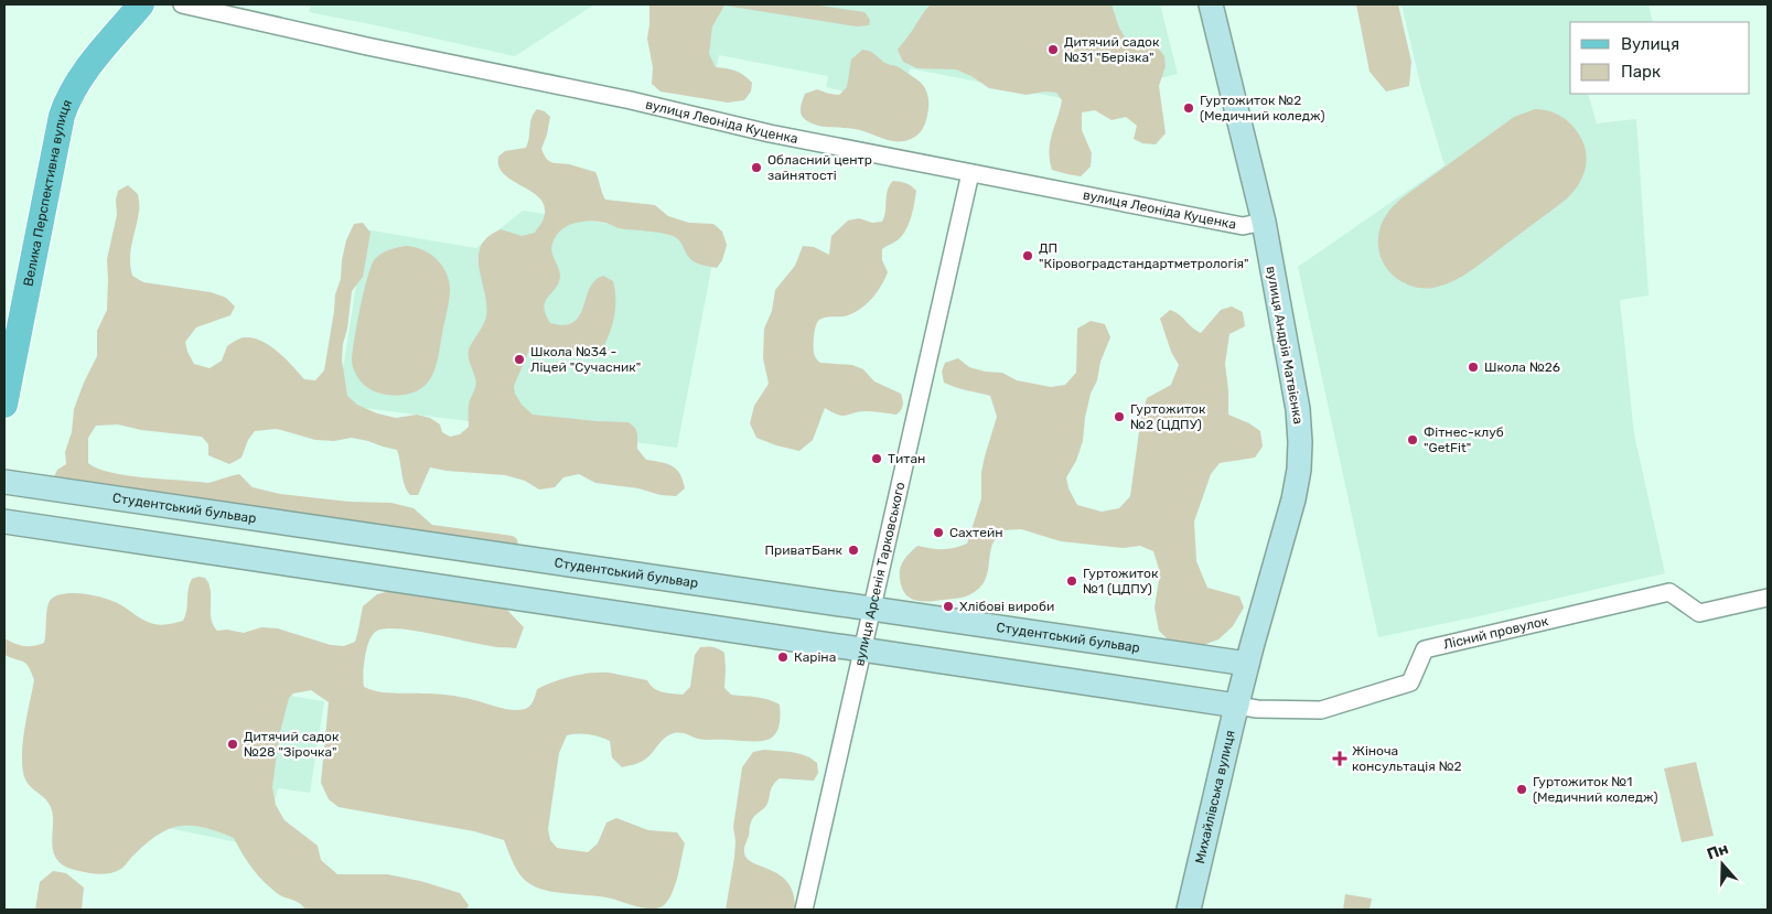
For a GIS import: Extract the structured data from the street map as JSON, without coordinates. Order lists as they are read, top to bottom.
{
  "streets": {
    "main road": ["Велика Перспективна вулиця"],
    "street": [
      "вулиця Леоніда Куценка",
      "вулиця Андрія Матвієнка",
      "Студентський бульвар",
      "вулиця Арсенія Тарковського",
      "Лісний провулок",
      "Михайлівська вулиця"
    ]
  },
  "crossings": [
    ["вулиця Леоніда Куценка", "вулиця Андрія Матвієнка"],
    ["вулиця Леоніда Куценка", "вулиця Арсенія Тарковського"],
    ["вулиця Андрія Матвієнка", "Студентський бульвар"],
    ["вулиця Андрія Матвієнка", "Лісний провулок"],
    ["вулиця Андрія Матвієнка", "Михайлівська вулиця"],
    ["Студентський бульвар", "вулиця Арсенія Тарковського"],
    ["Студентський бульвар", "Лісний провулок"],
    ["Студентський бульвар", "Михайлівська вулиця"],
    ["Лісний провулок", "Михайлівська вулиця"]
  ],
  "places": {
    "other": [
      "Дитячий садок №31 \"Берізка\"",
      "Гуртожиток №2 (Медичний коледж)",
      "Обласний центр зайнятості",
      "ДП \"Кіровоградстандартметрологія\"",
      "Школа №34 - Ліцей \"Сучасник\"",
      "Школа №26",
      "Гуртожиток №2 (ЦДПУ)",
      "Фітнес-клуб \"GetFit\"",
      "Титан",
      "Сахтейн",
      "ПриватБанк",
      "Гуртожиток №1 (ЦДПУ)",
      "Хлібові вироби",
      "Каріна",
      "Дитячий садок №28 \"Зірочка\"",
      "Гуртожиток №1 (Медичний коледж)"
    ],
    "health": ["Жіноча консультація №2"]
  },
  "legend": ["Вулиця", "Парк"],
  "north": "top"
}
